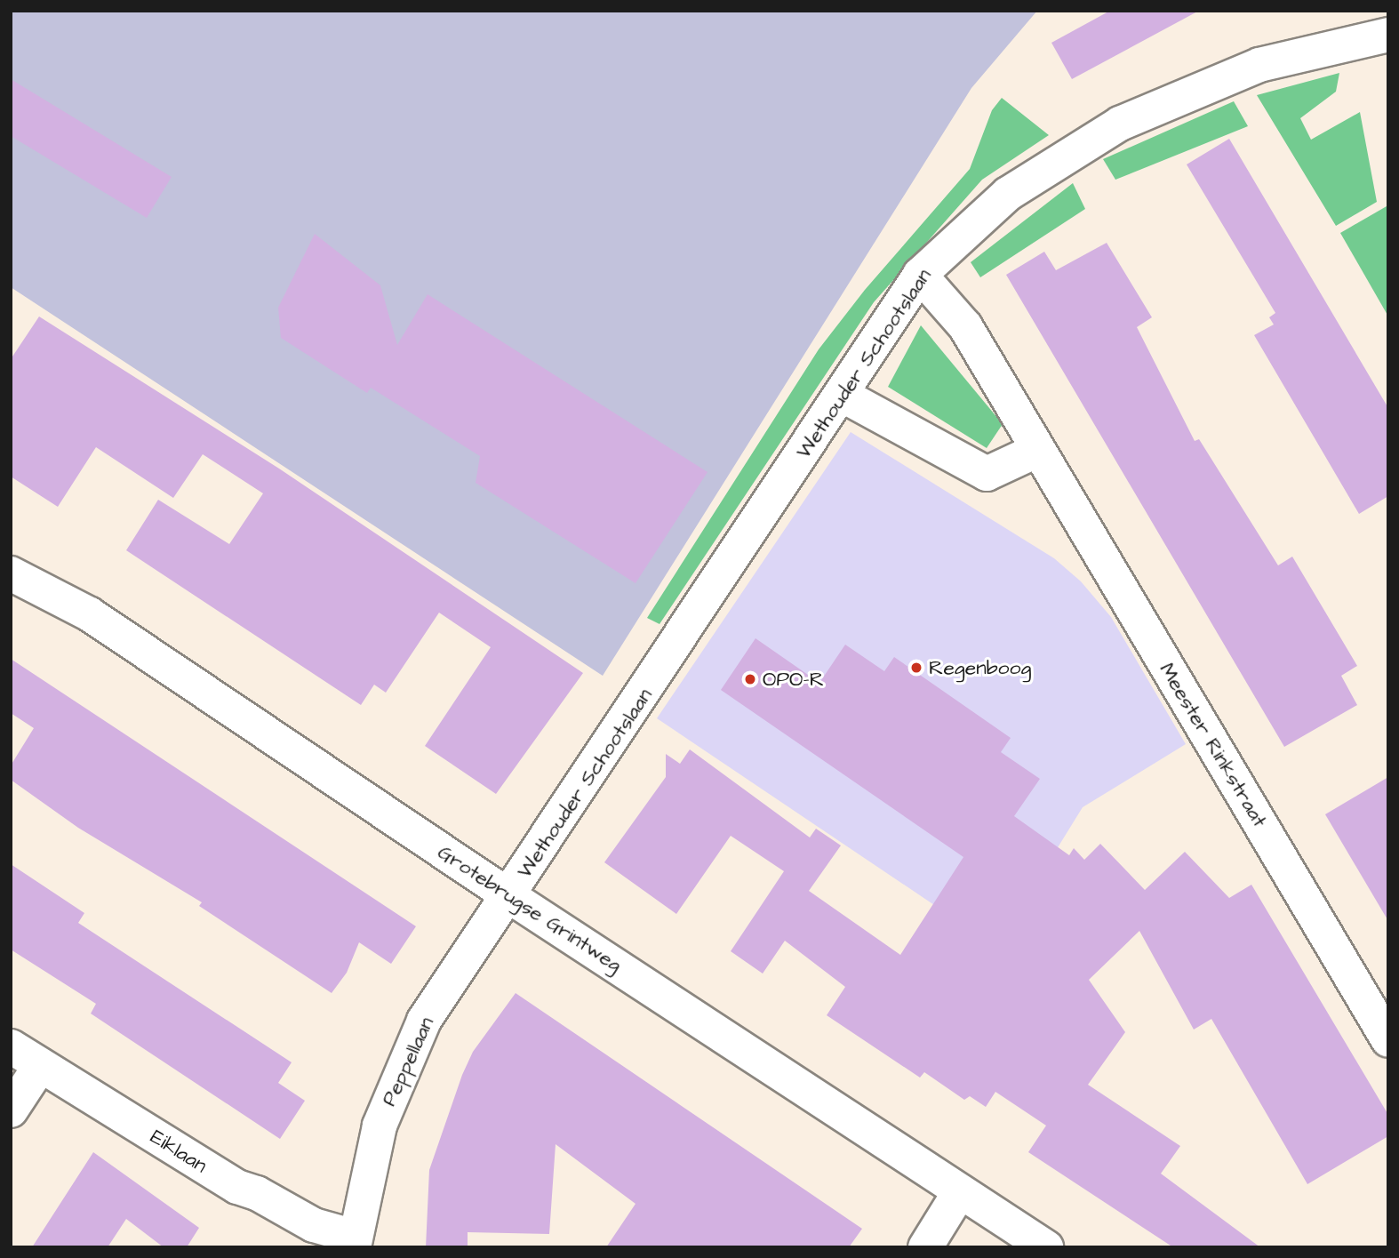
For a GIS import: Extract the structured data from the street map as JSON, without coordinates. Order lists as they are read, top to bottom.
{
  "streets": {
    "street": [
      "Wethouder Schootslaan",
      "Meester Rinkstraat",
      "Grotebrugse Grintweg",
      "Peppellaan",
      "Eiklaan"
    ]
  },
  "crossings": [
    ["Wethouder Schootslaan", "Meester Rinkstraat"],
    ["Wethouder Schootslaan", "Grotebrugse Grintweg"],
    ["Wethouder Schootslaan", "Peppellaan"],
    ["Grotebrugse Grintweg", "Peppellaan"],
    ["Peppellaan", "Eiklaan"]
  ],
  "places": ["Regenboog", "OPO-R"]
}
